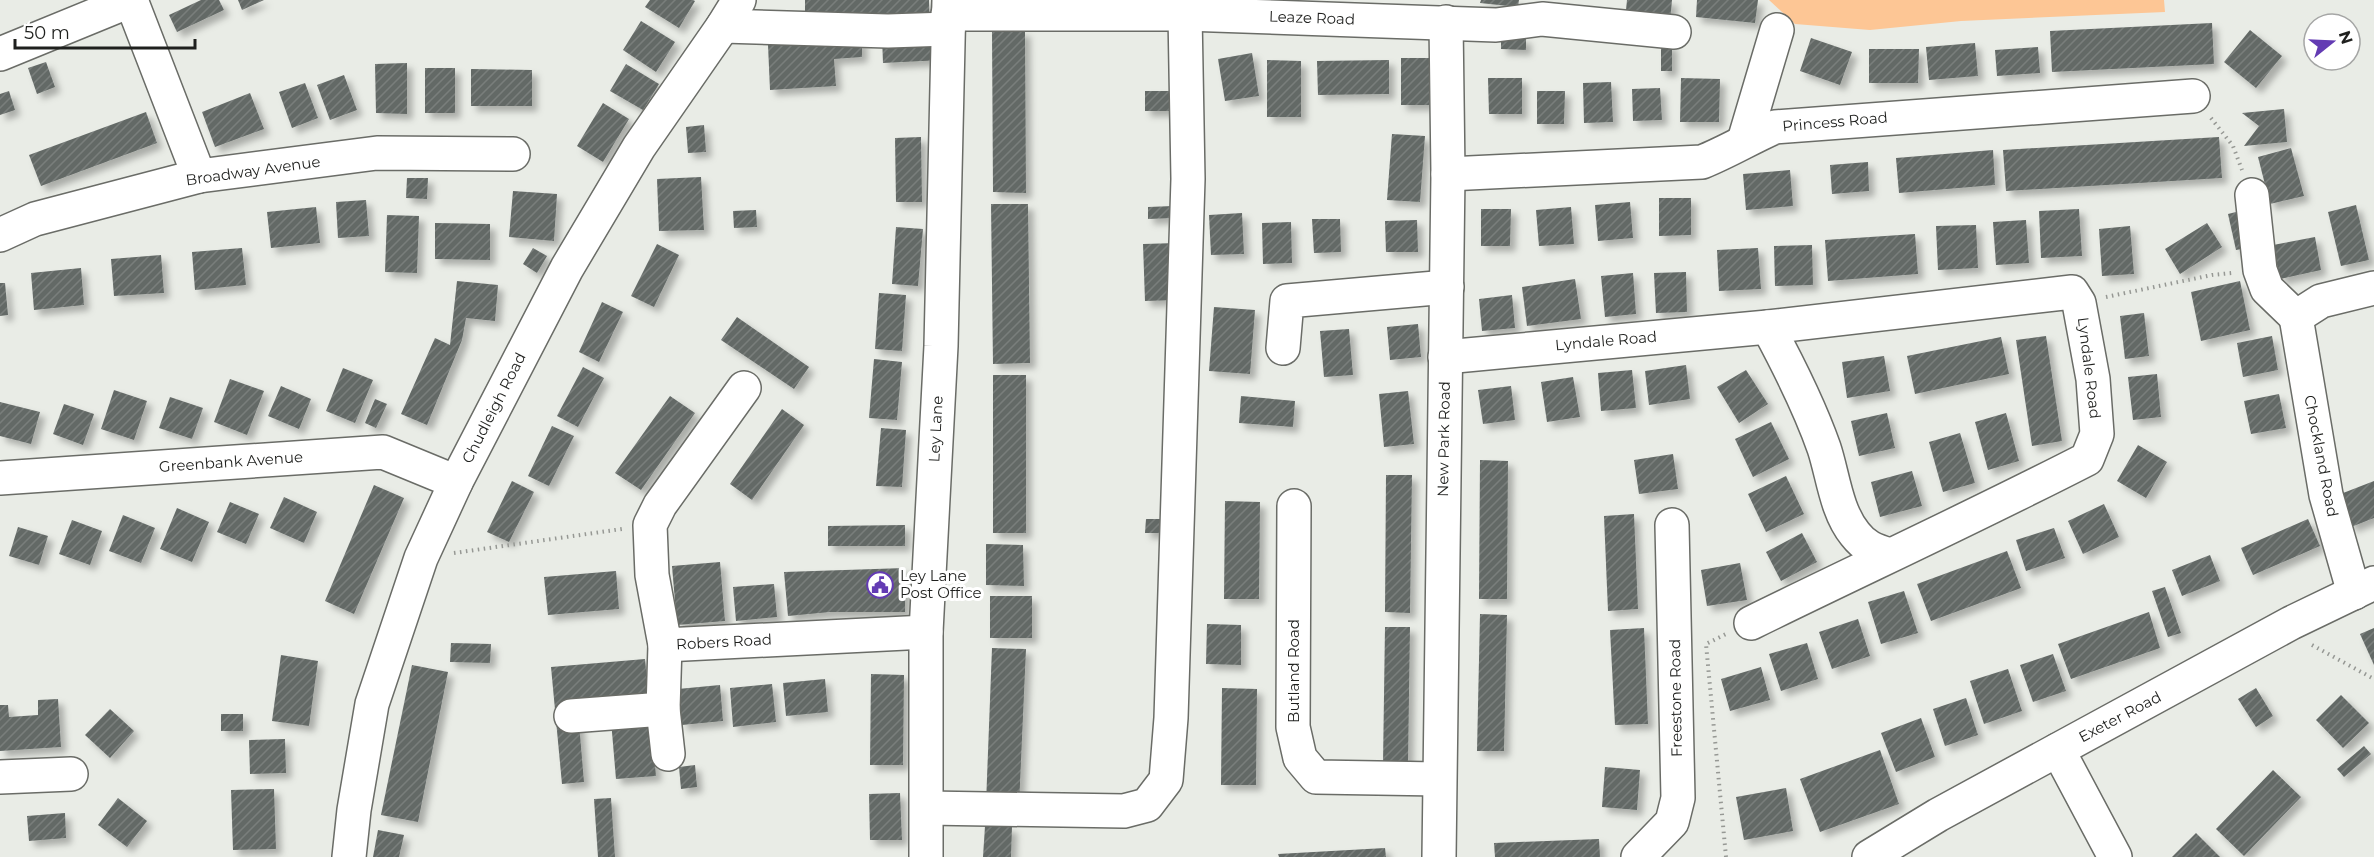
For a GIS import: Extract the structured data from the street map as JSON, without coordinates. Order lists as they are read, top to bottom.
{
  "streets": {
    "street": [
      "Leaze Road",
      "Princess Road",
      "Broadway Avenue",
      "Lyndale Road",
      "Chudleigh Road",
      "Ley Lane",
      "New Park Road",
      "Chockland Road",
      "Greenbank Avenue",
      "Robers Road",
      "Butland Road",
      "Freestone Road",
      "Exeter Road"
    ]
  },
  "crossings": [
    ["Leaze Road", "Chudleigh Road"],
    ["Leaze Road", "Ley Lane"],
    ["Leaze Road", "New Park Road"],
    ["Princess Road", "New Park Road"],
    ["Lyndale Road", "New Park Road"],
    ["Chudleigh Road", "Greenbank Avenue"],
    ["Ley Lane", "Robers Road"],
    ["New Park Road", "Butland Road"],
    ["Chockland Road", "Exeter Road"]
  ],
  "places": {
    "public building": ["Ley Lane Post Office"]
  },
  "scale_bar": "50 m",
  "north": "right"
}
